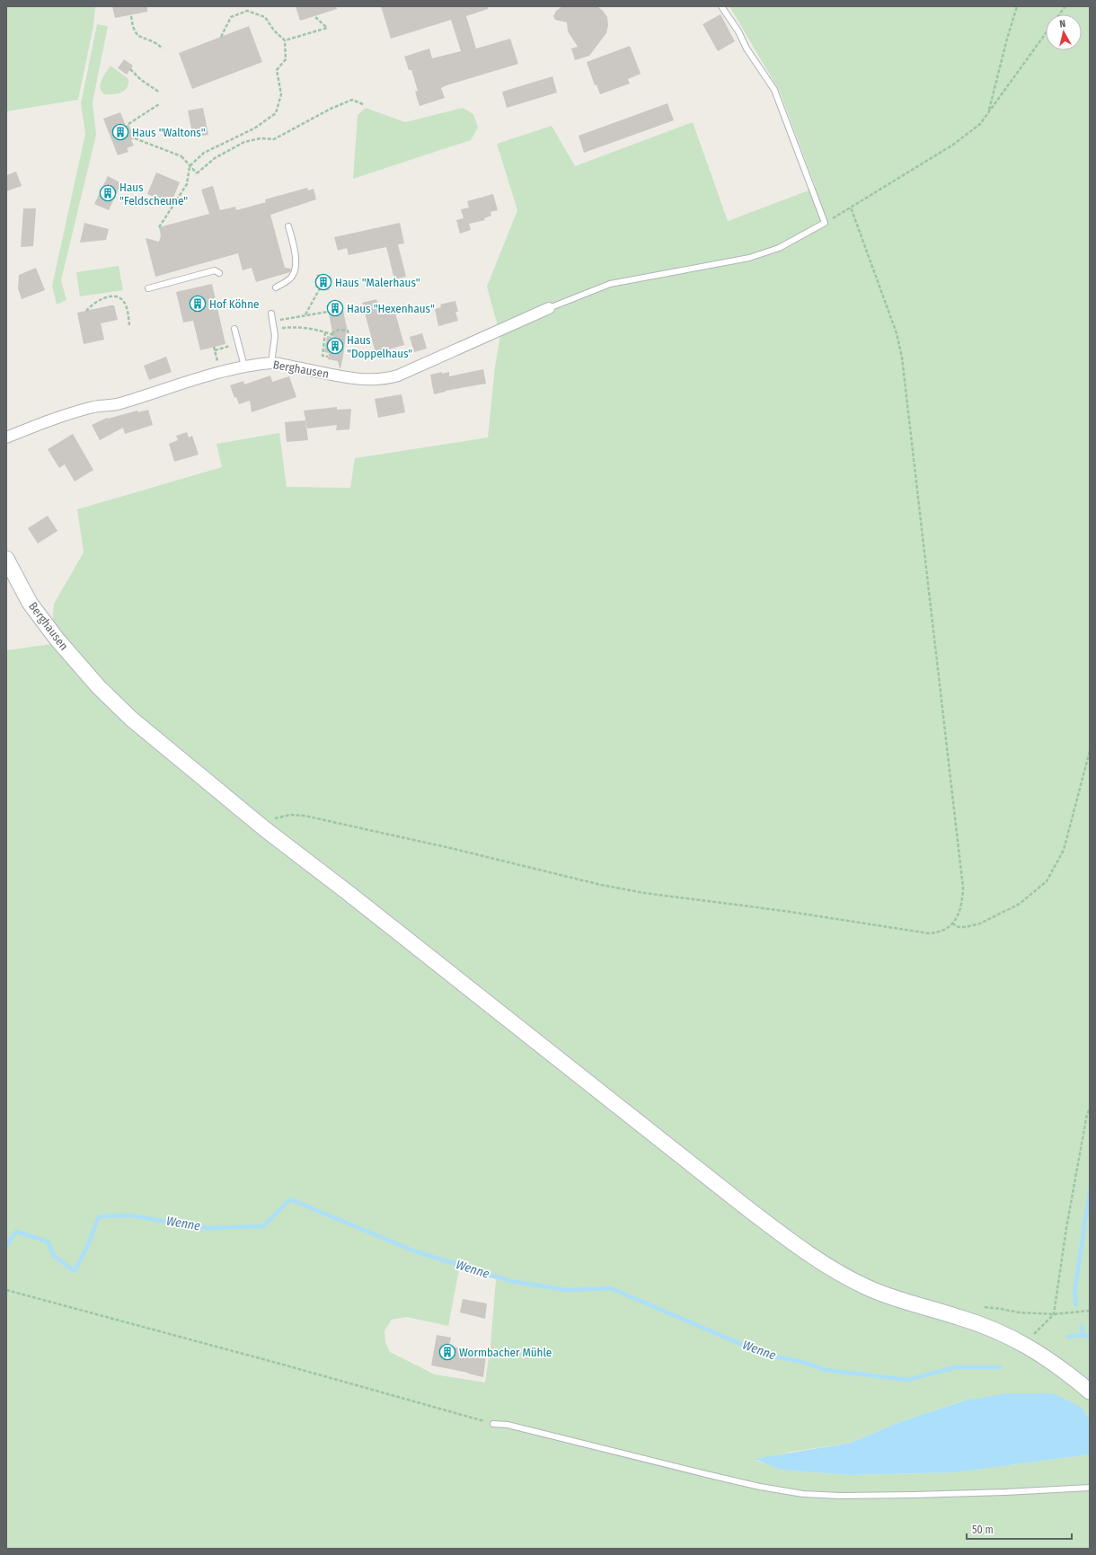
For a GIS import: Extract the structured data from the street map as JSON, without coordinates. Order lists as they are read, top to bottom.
{
  "streets": {
    "street": ["Berghausen"]
  },
  "water": ["Wenne"],
  "places": {
    "building": [
      "Haus \"Waltons\"",
      "Haus \"Feldscheune\"",
      "Haus \"Malerhaus\"",
      "Hof Köhne",
      "Haus \"Hexenhaus\"",
      "Haus \"Doppelhaus\"",
      "Wormbacher Mühle"
    ]
  },
  "scale_bar": "50 m",
  "north": "top"
}
